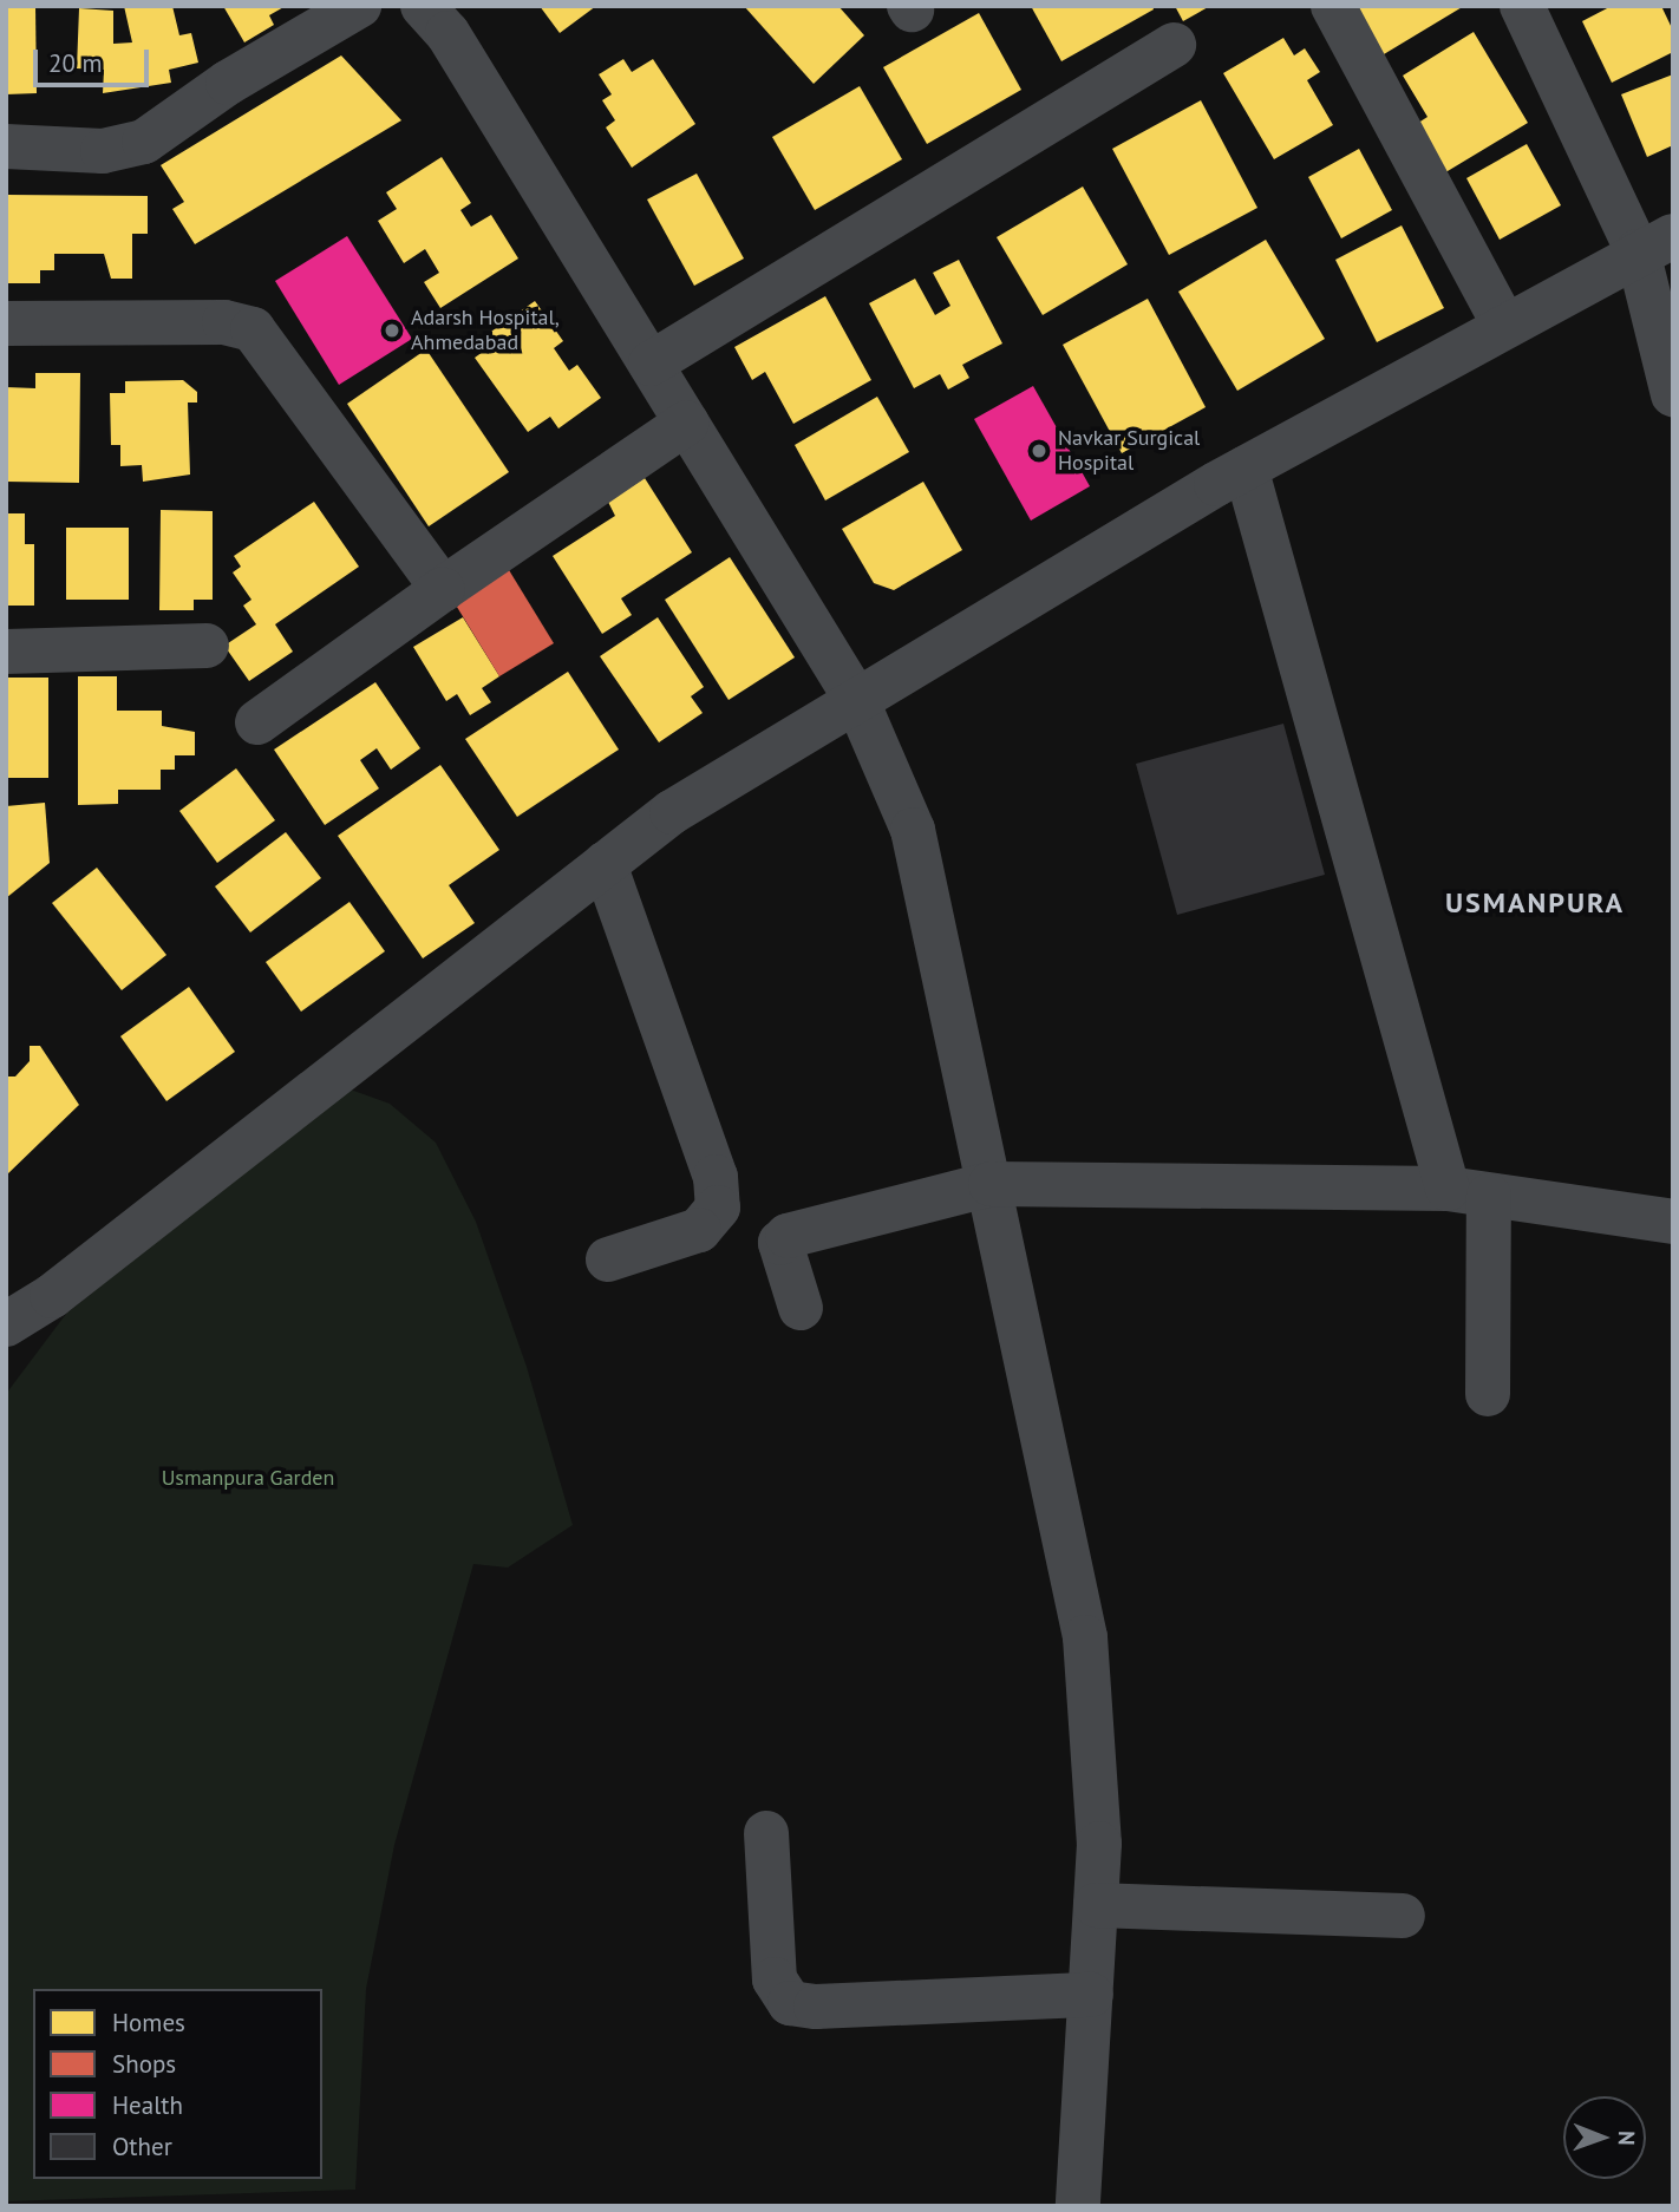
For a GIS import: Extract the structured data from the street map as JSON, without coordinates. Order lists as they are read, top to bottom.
{
  "districts": ["USMANPURA"],
  "parks": ["Usmanpura Garden"],
  "places": ["Adarsh Hospital, Ahmedabad", "Navkar Surgical Hospital"],
  "legend": [
    "Homes",
    "Shops",
    "Health",
    "Other"
  ],
  "scale_bar": "20 m",
  "north": "right"
}
